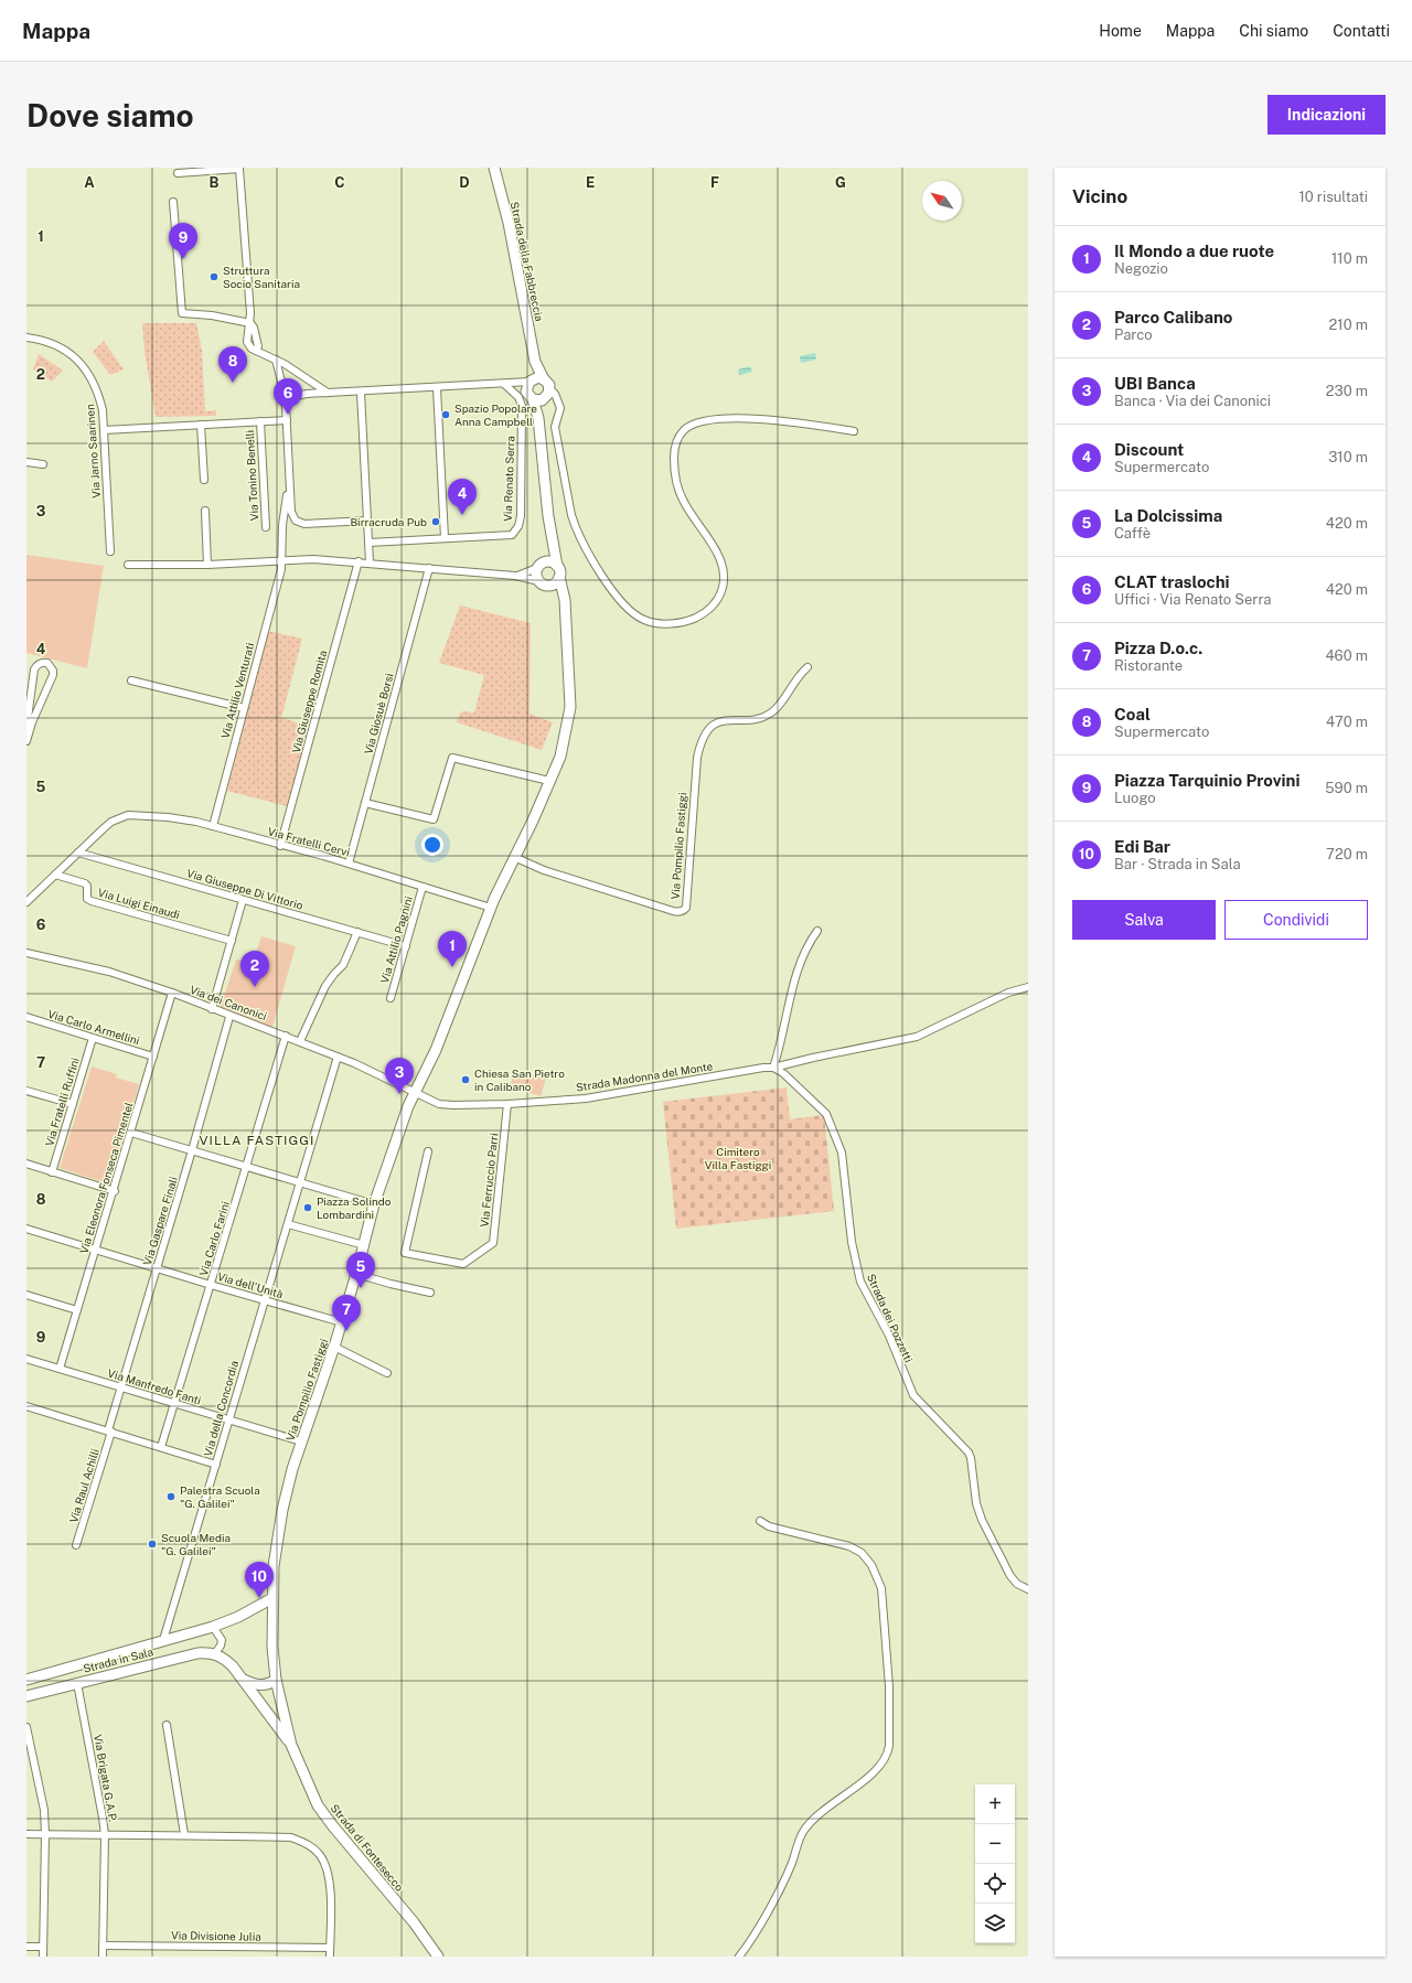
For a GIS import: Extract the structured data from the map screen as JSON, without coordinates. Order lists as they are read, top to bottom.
{
  "streets": {
    "street": [
      "Strada della Fabbreccia",
      "Via Jarno Saarinen",
      "Via Tonino Benelli",
      "Via Renato Serra",
      "Via Attilio Venturati",
      "Via Giuseppe Romita",
      "Via Giosuè Borsi",
      "Via Fratelli Cervi",
      "Via Pompilio Fastiggi",
      "Via Giuseppe Di Vittorio",
      "Via Luigi Einaudi",
      "Via Attilio Pagnini",
      "Via dei Canonici",
      "Via Carlo Armellini",
      "Strada Madonna del Monte",
      "Via Fratelli Ruffini",
      "Via Eleonora Fonseca Pimentel",
      "Via Ferruccio Parri",
      "Via Gaspare Finali",
      "Via Carlo Farini",
      "Via dell'Unità",
      "Strada dei Pozzetti",
      "Via Manfredo Fanti",
      "Via della Concordia",
      "Via Raul Achilli",
      "Strada in Sala",
      "Via Brigata G.A.P.",
      "Strada di Fontesecco",
      "Via Divisione Julia"
    ]
  },
  "crossings": [
    ["Strada della Fabbreccia", "Via Pompilio Fastiggi"],
    ["Via Jarno Saarinen", "Via Tonino Benelli"],
    ["Via Attilio Venturati", "Via Fratelli Cervi"],
    ["Via Giuseppe Romita", "Via Fratelli Cervi"],
    ["Via Giosuè Borsi", "Via Fratelli Cervi"],
    ["Via Fratelli Cervi", "Via Pompilio Fastiggi"],
    ["Via Fratelli Cervi", "Via Giuseppe Di Vittorio"],
    ["Via Fratelli Cervi", "Via Attilio Pagnini"],
    ["Via Pompilio Fastiggi", "Via dei Canonici"],
    ["Via Pompilio Fastiggi", "Strada Madonna del Monte"],
    ["Via Pompilio Fastiggi", "Via dell'Unità"],
    ["Via Pompilio Fastiggi", "Via Manfredo Fanti"],
    ["Via Pompilio Fastiggi", "Strada in Sala"],
    ["Via Pompilio Fastiggi", "Strada di Fontesecco"],
    ["Via Giuseppe Di Vittorio", "Via Attilio Pagnini"],
    ["Via dei Canonici", "Strada Madonna del Monte"],
    ["Via dei Canonici", "Via Eleonora Fonseca Pimentel"],
    ["Via dei Canonici", "Via Gaspare Finali"],
    ["Via dei Canonici", "Via Carlo Farini"],
    ["Via dei Canonici", "Via della Concordia"],
    ["Via Carlo Armellini", "Via Fratelli Ruffini"],
    ["Via Carlo Armellini", "Via Eleonora Fonseca Pimentel"],
    ["Strada Madonna del Monte", "Via Ferruccio Parri"],
    ["Strada Madonna del Monte", "Strada dei Pozzetti"],
    ["Via Eleonora Fonseca Pimentel", "Via dell'Unità"],
    ["Via Eleonora Fonseca Pimentel", "Via Manfredo Fanti"],
    ["Via Gaspare Finali", "Via dell'Unità"],
    ["Via Gaspare Finali", "Via Manfredo Fanti"],
    ["Via Gaspare Finali", "Via Raul Achilli"],
    ["Via Carlo Farini", "Via dell'Unità"],
    ["Via Carlo Farini", "Via Manfredo Fanti"],
    ["Via dell'Unità", "Via della Concordia"],
    ["Via Manfredo Fanti", "Via della Concordia"],
    ["Via della Concordia", "Strada in Sala"],
    ["Strada in Sala", "Via Brigata G.A.P."],
    ["Via Brigata G.A.P.", "Via Divisione Julia"]
  ],
  "districts": ["VILLA FASTIGGI"],
  "parks": ["Cimitero Villa Fastiggi"],
  "places": [
    "Struttura Socio Sanitaria",
    "Spazio Popolare Anna Campbell",
    "Birracruda Pub",
    "Chiesa San Pietro in Calibano",
    "Piazza Solindo Lombardini",
    "Palestra Scuola \"G. Galilei\"",
    "Scuola Media \"G. Galilei\""
  ],
  "north": "top left",
  "page": {
    "header": "Mappa",
    "nav": [
      "Home",
      "Mappa",
      "Chi siamo",
      "Contatti"
    ],
    "buttons": [
      "Indicazioni",
      ["Salva", "Condividi"]
    ],
    "title": "Dove siamo",
    "heading": ["Vicino", "10 risultati"],
    "pins": [
      "9",
      "8",
      "6",
      "4",
      "1",
      "2",
      "3",
      "5",
      "7",
      "10"
    ],
    "list": [
      {
        "mark": "1",
        "name": "Il Mondo a due ruote",
        "note": "Negozio",
        "value": "110 m"
      },
      {
        "mark": "2",
        "name": "Parco Calibano",
        "note": "Parco",
        "value": "210 m"
      },
      {
        "mark": "3",
        "name": "UBI Banca",
        "note": "Banca · Via dei Canonici",
        "value": "230 m"
      },
      {
        "mark": "4",
        "name": "Discount",
        "note": "Supermercato",
        "value": "310 m"
      },
      {
        "mark": "5",
        "name": "La Dolcissima",
        "note": "Caffè",
        "value": "420 m"
      },
      {
        "mark": "6",
        "name": "CLAT traslochi",
        "note": "Uffici · Via Renato Serra",
        "value": "420 m"
      },
      {
        "mark": "7",
        "name": "Pizza D.o.c.",
        "note": "Ristorante",
        "value": "460 m"
      },
      {
        "mark": "8",
        "name": "Coal",
        "note": "Supermercato",
        "value": "470 m"
      },
      {
        "mark": "9",
        "name": "Piazza Tarquinio Provini",
        "note": "Luogo",
        "value": "590 m"
      },
      {
        "mark": "10",
        "name": "Edi Bar",
        "note": "Bar · Strada in Sala",
        "value": "720 m"
      }
    ],
    "map_buttons": ["+", "−"]
  },
  "grid": {
    "columns": [
      "A",
      "B",
      "C",
      "D",
      "E",
      "F",
      "G"
    ],
    "rows": [
      "1",
      "2",
      "3",
      "4",
      "5",
      "6",
      "7",
      "8",
      "9"
    ]
  }
}
